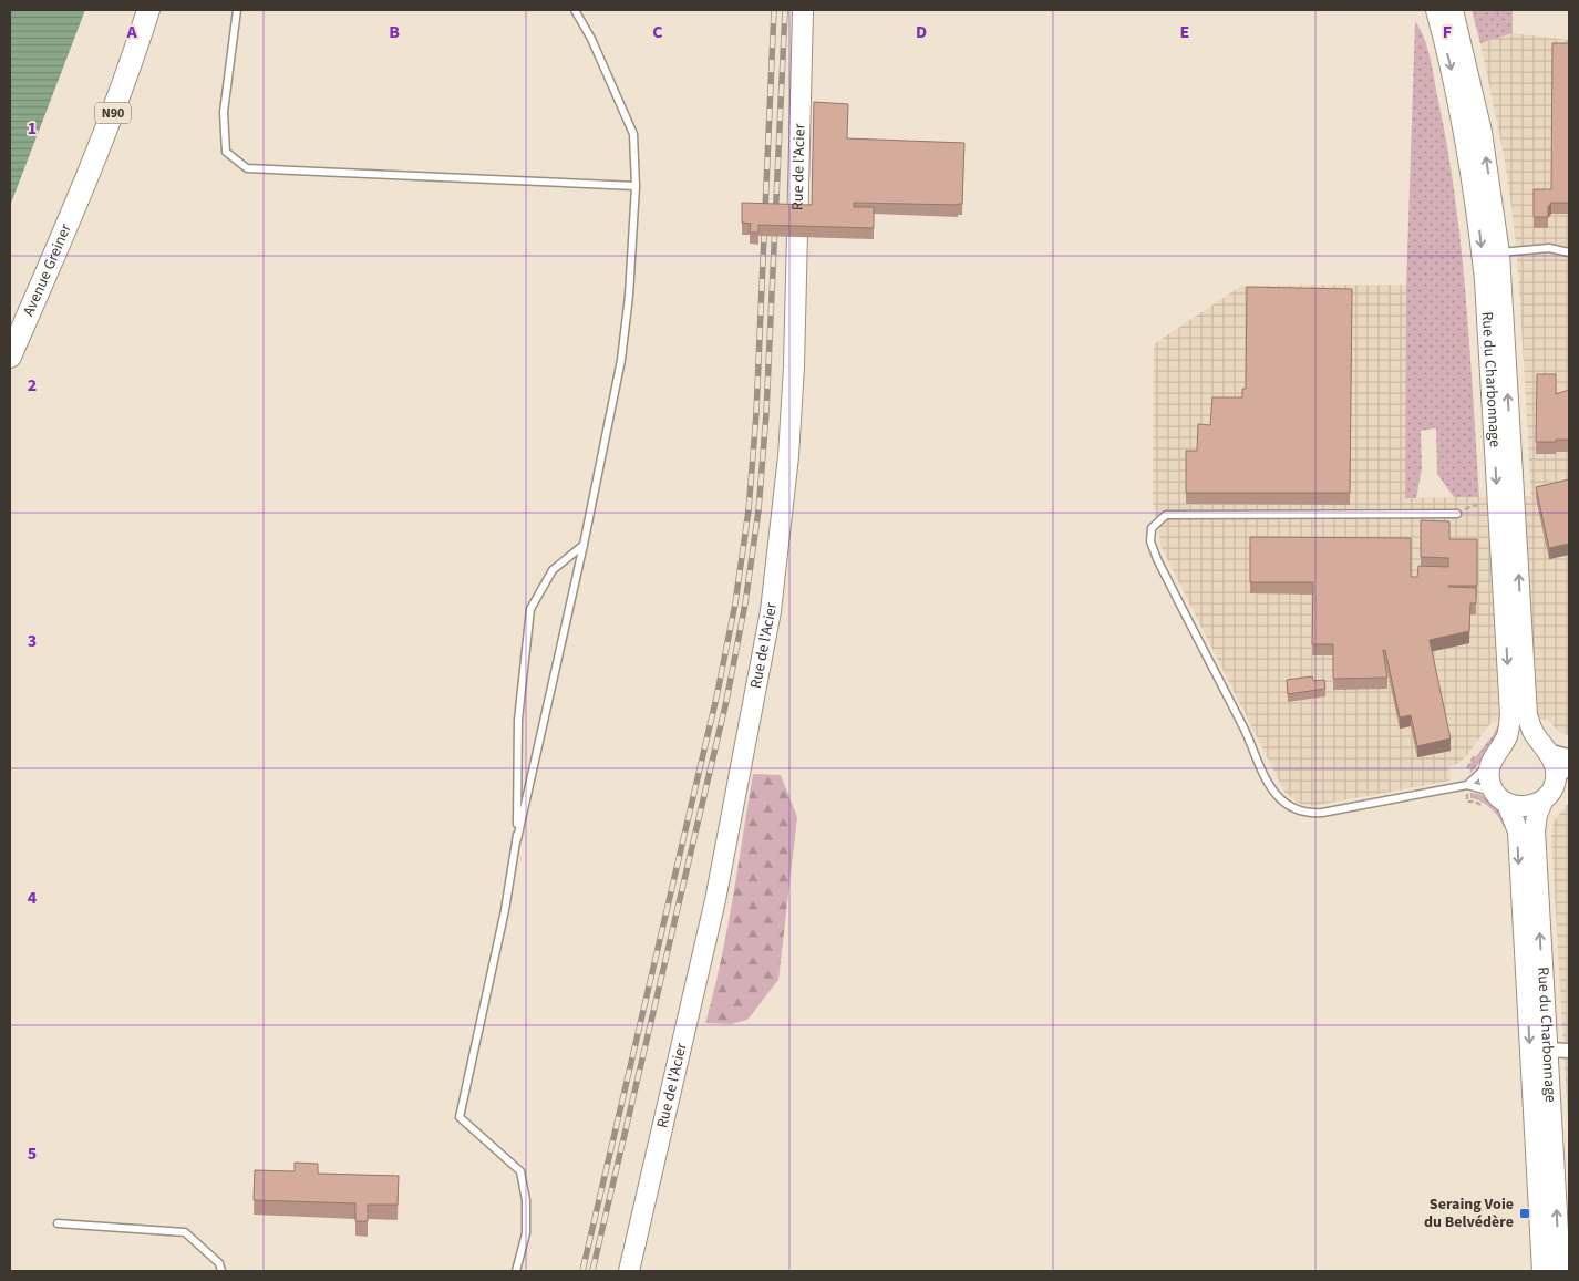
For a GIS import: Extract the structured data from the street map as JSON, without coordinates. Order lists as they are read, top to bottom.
{
  "streets": {
    "main road": [
      "N90",
      "Rue de l'Acier",
      "Avenue Greiner",
      "Rue du Charbonnage"
    ]
  },
  "places": {
    "transit": ["Seraing Voie du Belvédère"]
  },
  "grid": {
    "columns": [
      "A",
      "B",
      "C",
      "D",
      "E",
      "F"
    ],
    "rows": [
      "1",
      "2",
      "3",
      "4",
      "5"
    ]
  }
}
